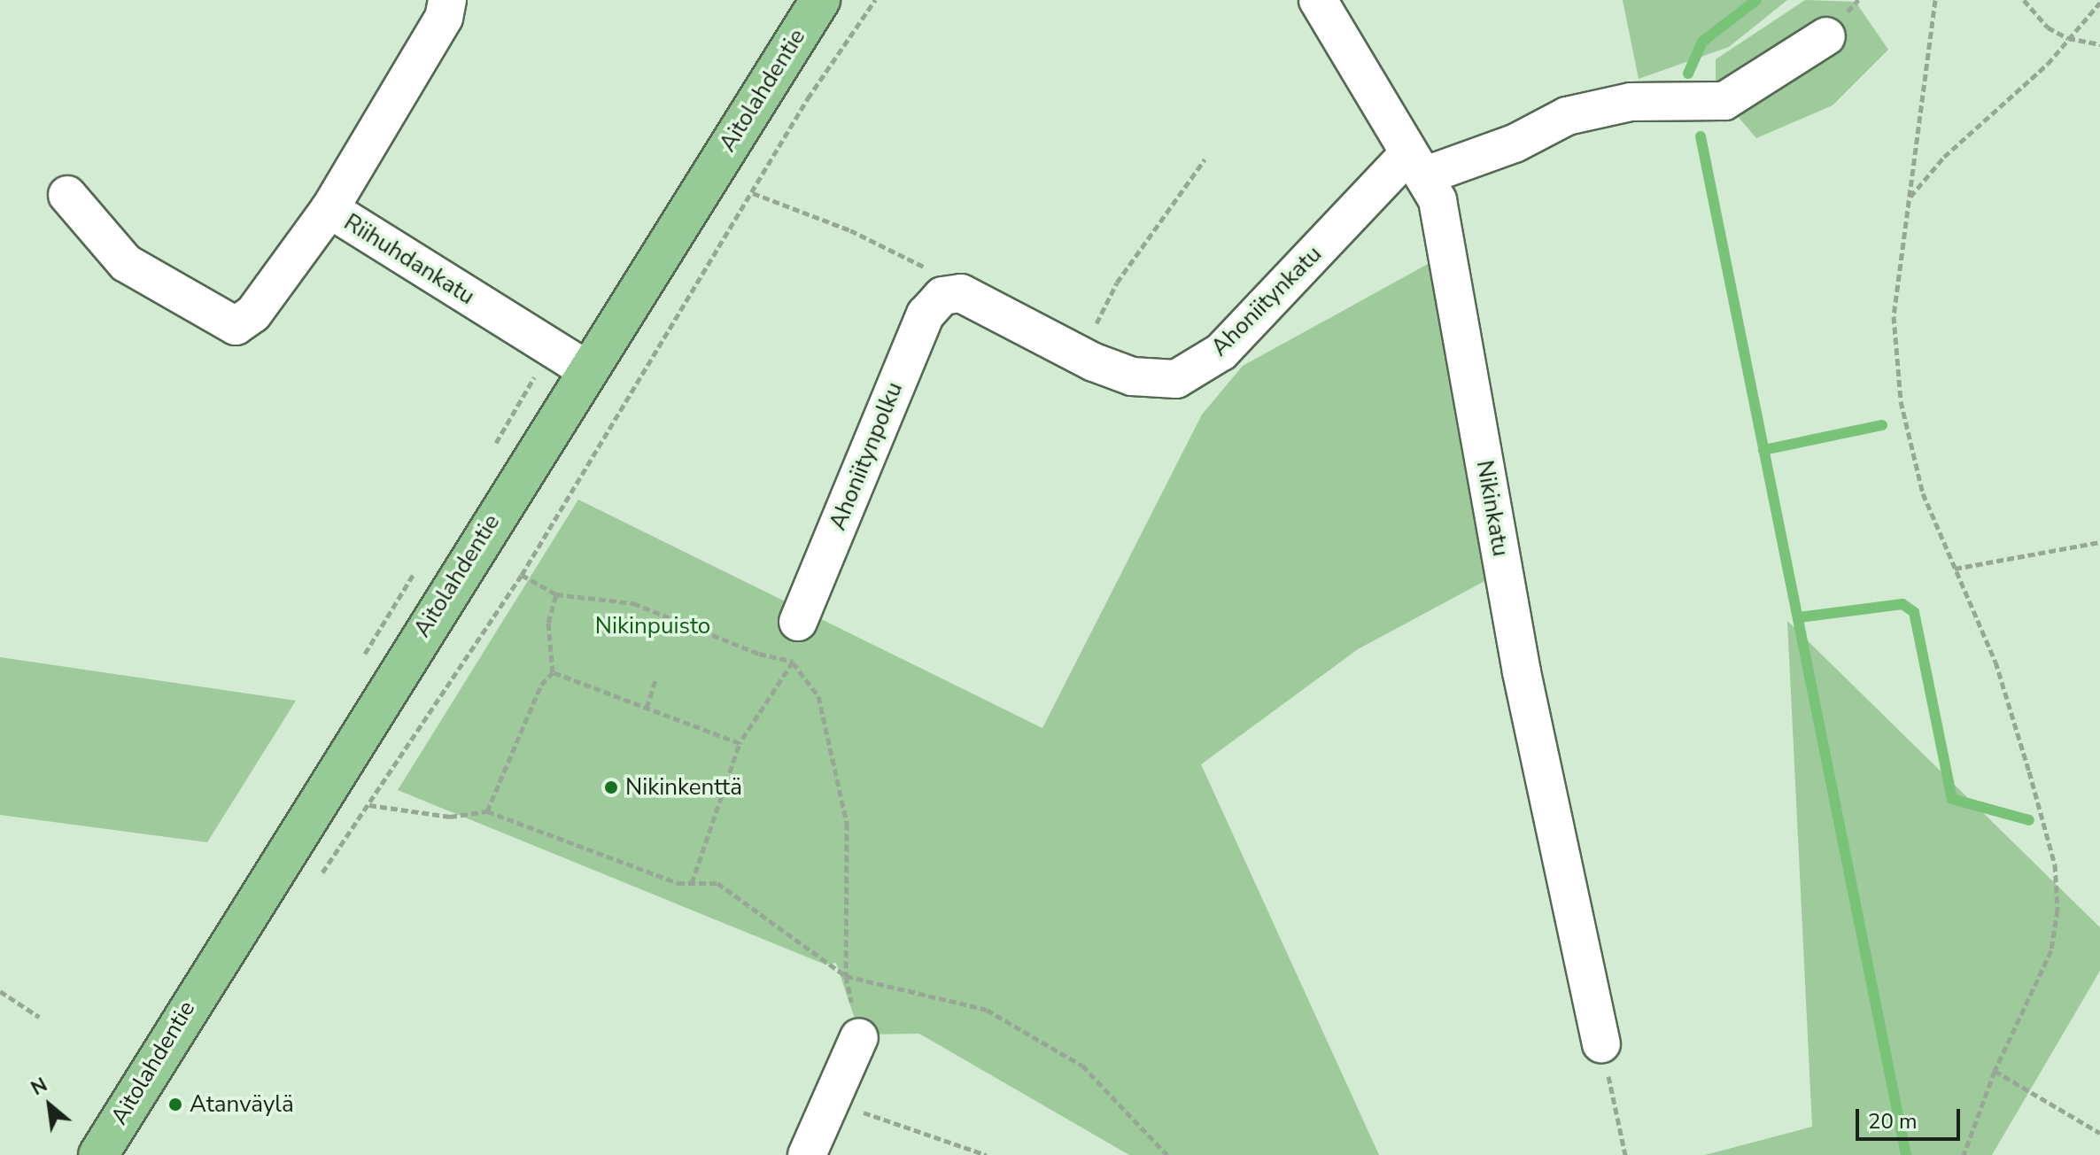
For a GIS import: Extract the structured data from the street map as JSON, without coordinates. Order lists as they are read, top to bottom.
{
  "streets": {
    "main road": ["Aitolahdentie"],
    "street": [
      "Riihuhdankatu",
      "Ahoniitynkatu",
      "Ahoniitynpolku",
      "Nikinkatu"
    ]
  },
  "crossings": [
    ["Aitolahdentie", "Riihuhdankatu"],
    ["Ahoniitynkatu", "Ahoniitynpolku"],
    ["Ahoniitynkatu", "Nikinkatu"]
  ],
  "parks": ["Nikinpuisto"],
  "places": ["Nikinkenttä", "Atanväylä"],
  "scale_bar": "20 m",
  "north": "top left"
}
